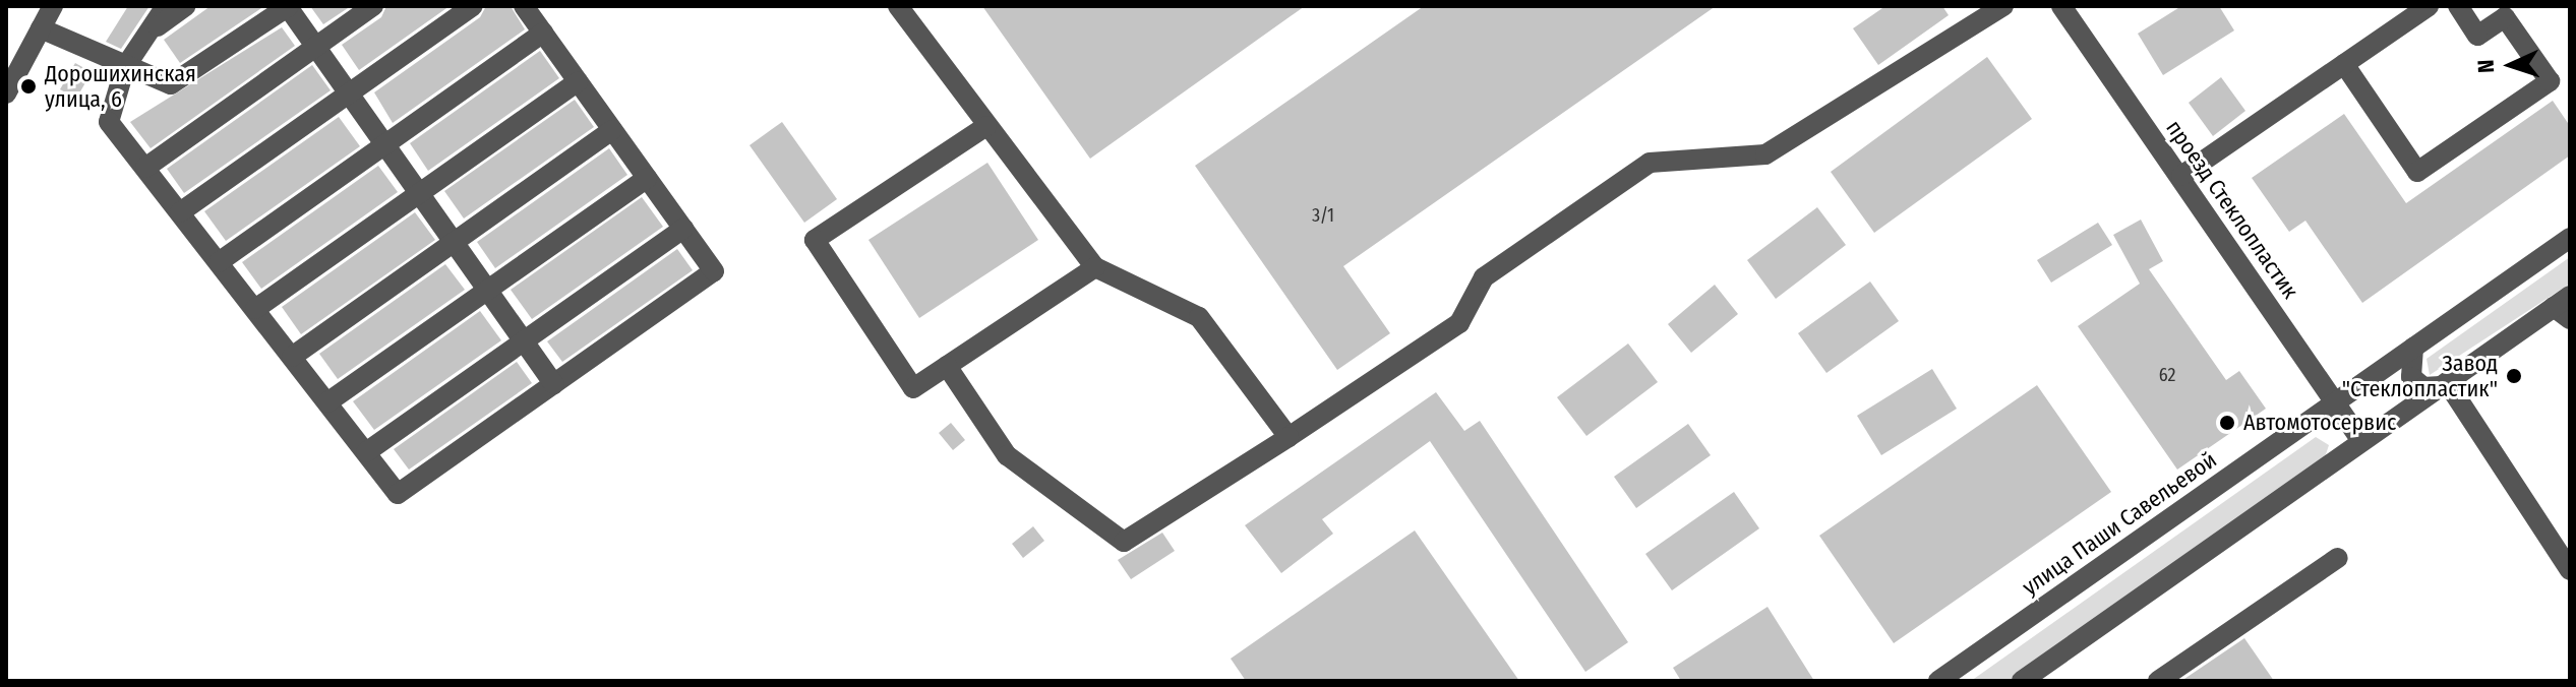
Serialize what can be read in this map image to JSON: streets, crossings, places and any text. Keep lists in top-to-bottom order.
{
  "streets": {
    "street": ["проезд Стеклопластик", "улица Паши Савельевой"]
  },
  "crossings": [
    ["проезд Стеклопластик", "улица Паши Савельевой"]
  ],
  "places": ["Дорошихинская улица, 6", "Завод \"Стеклопластик\"", "Автомотосервис"],
  "house_numbers": ["3/1", "62"],
  "north": "left"
}
